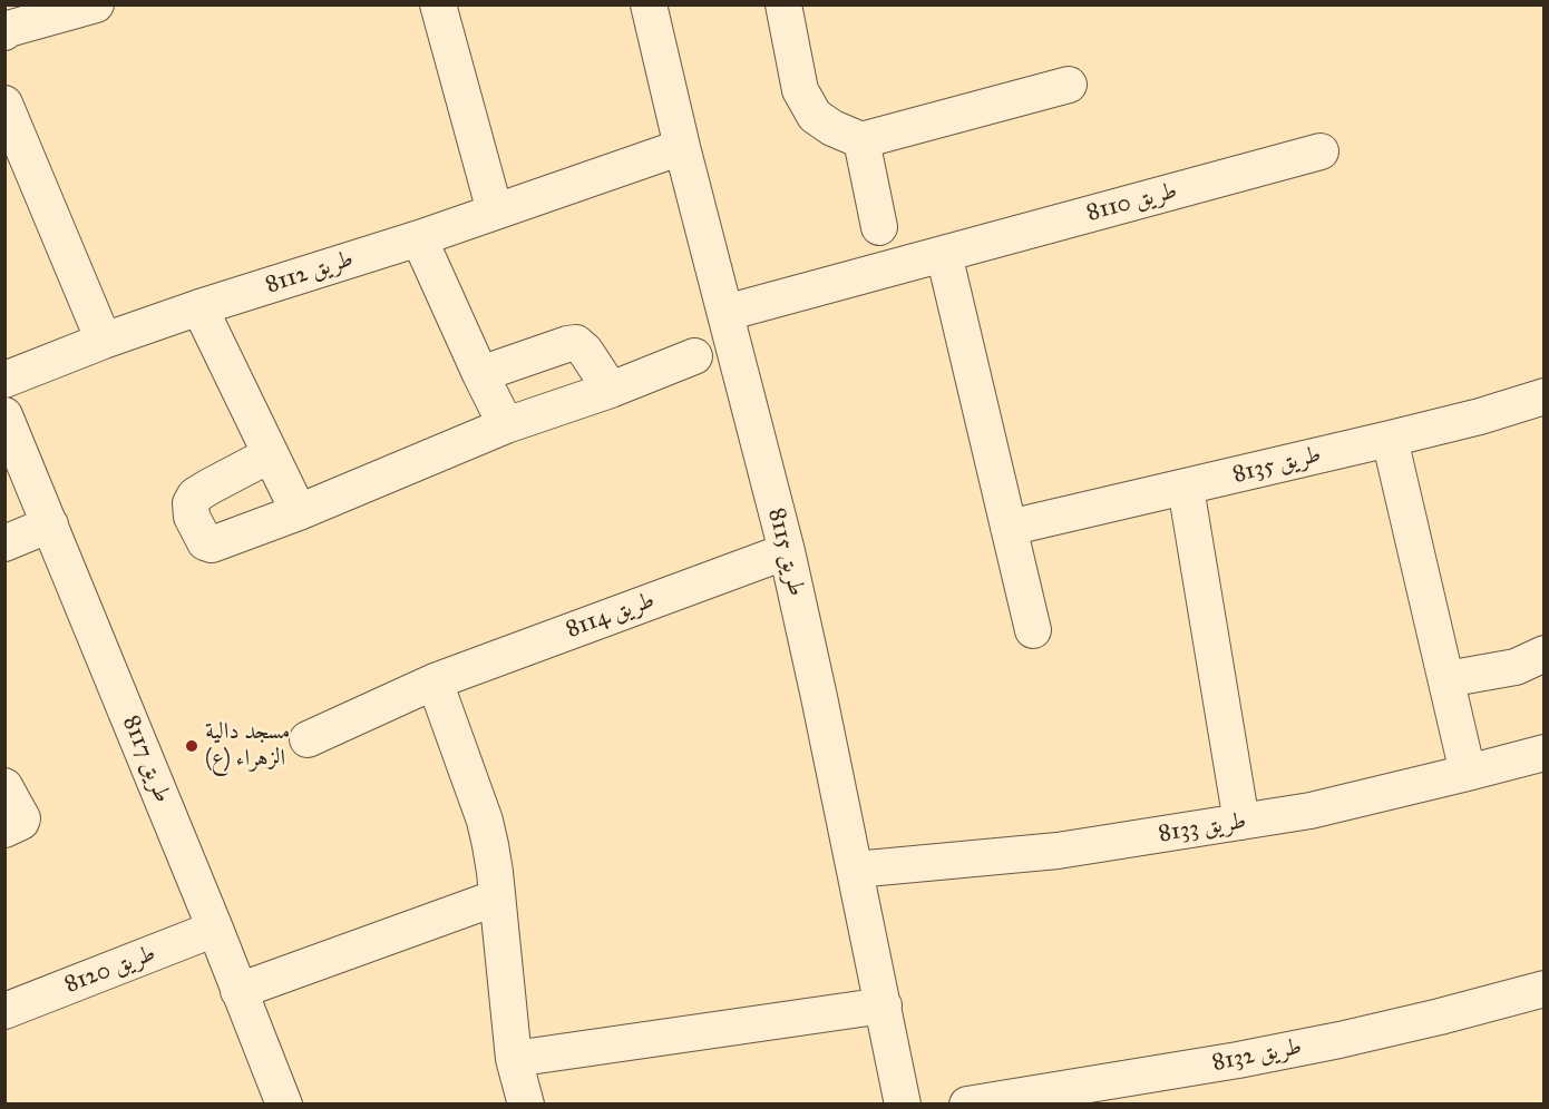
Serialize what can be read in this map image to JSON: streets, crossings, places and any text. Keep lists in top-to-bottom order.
{
  "streets": {
    "street": [
      "طريق 8110",
      "طريق 8112",
      "طريق 8135",
      "طريق 8115",
      "طريق 8114",
      "طريق 8117",
      "طريق 8133",
      "طريق 8120",
      "طريق 8132"
    ]
  },
  "crossings": [
    ["طريق 8110", "طريق 8115"],
    ["طريق 8112", "طريق 8115"],
    ["طريق 8115", "طريق 8114"],
    ["طريق 8115", "طريق 8133"],
    ["طريق 8117", "طريق 8120"]
  ],
  "places": ["مسجد دالية الزهراء (ع)"]
}
